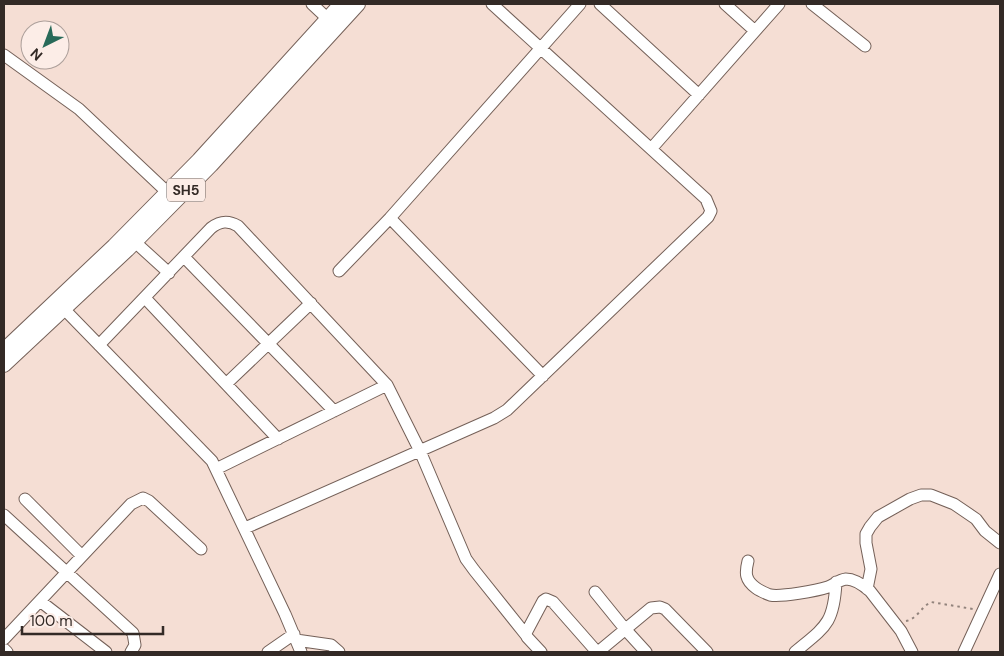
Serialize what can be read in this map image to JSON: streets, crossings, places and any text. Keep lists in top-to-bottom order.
{
  "streets": {
    "main road": ["SH5"]
  },
  "scale_bar": "100 m",
  "north": "bottom left"
}
